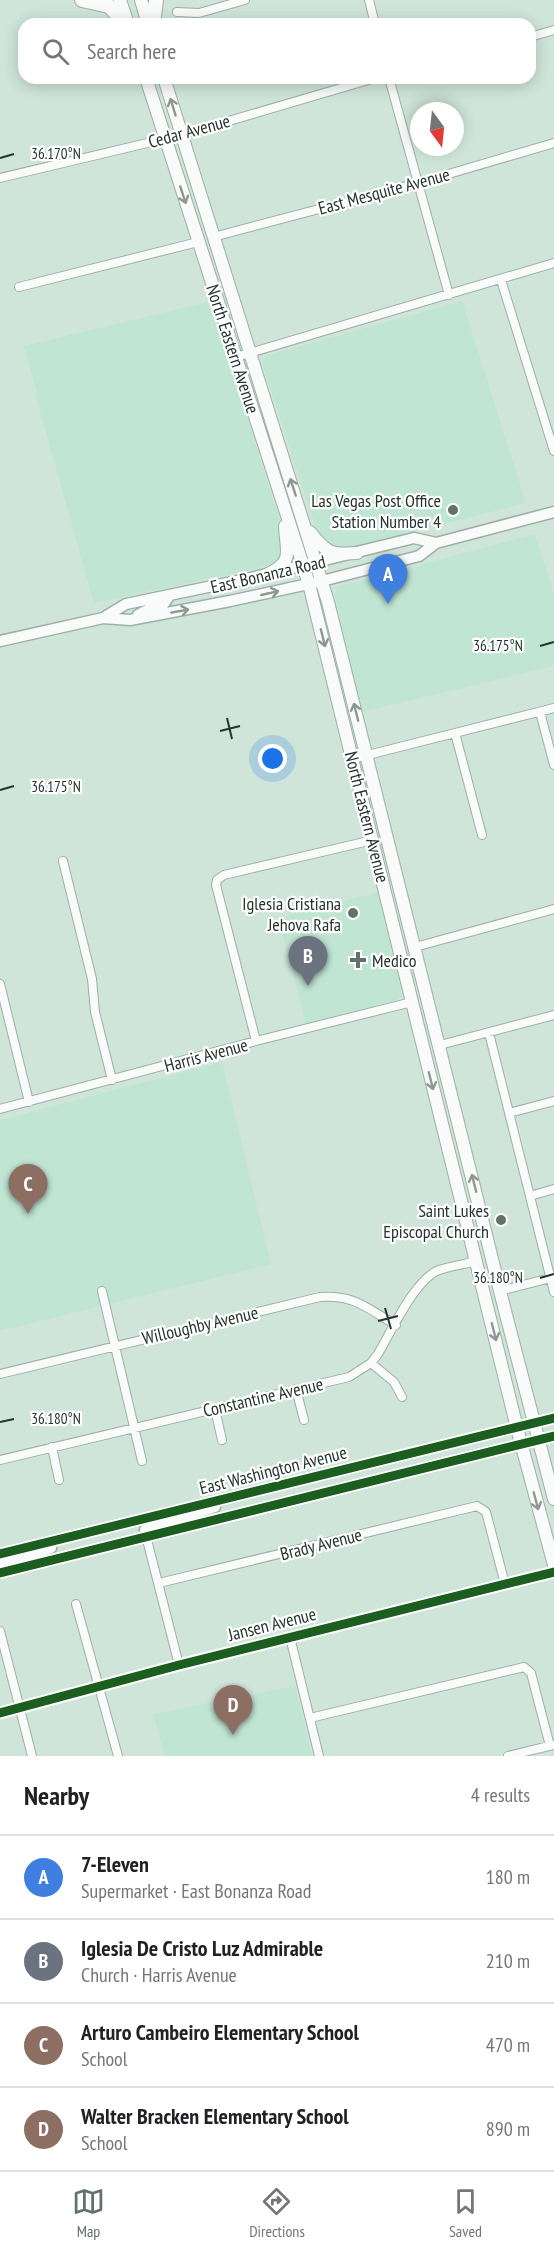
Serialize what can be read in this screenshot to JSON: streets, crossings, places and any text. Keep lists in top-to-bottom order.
{
  "streets": {
    "main road": ["North Eastern Avenue", "East Bonanza Road", "East Washington Avenue"],
    "street": [
      "Cedar Avenue",
      "East Mesquite Avenue",
      "Harris Avenue",
      "Willoughby Avenue",
      "Constantine Avenue",
      "Brady Avenue",
      "Jansen Avenue"
    ]
  },
  "crossings": [
    ["Cedar Avenue", "North Eastern Avenue"],
    ["East Mesquite Avenue", "North Eastern Avenue"],
    ["North Eastern Avenue", "East Bonanza Road"],
    ["North Eastern Avenue", "Harris Avenue"],
    ["North Eastern Avenue", "Constantine Avenue"],
    ["North Eastern Avenue", "East Washington Avenue"],
    ["Willoughby Avenue", "Constantine Avenue"],
    ["Brady Avenue", "Jansen Avenue"]
  ],
  "places": {
    "other": ["Las Vegas Post Office Station Number 4", "Iglesia Cristiana Jehova Rafa", "Saint Lukes Episcopal Church"],
    "health": ["Medico"]
  },
  "north": "bottom",
  "page": {
    "search": "Search here",
    "pins": [
      "A",
      "B",
      "C",
      "D"
    ],
    "heading": ["Nearby", "4 results"],
    "list": [
      {
        "mark": "A",
        "name": "7-Eleven",
        "note": "Supermarket · East Bonanza Road",
        "value": "180 m"
      },
      {
        "mark": "B",
        "name": "Iglesia De Cristo Luz Admirable",
        "note": "Church · Harris Avenue",
        "value": "210 m"
      },
      {
        "mark": "C",
        "name": "Arturo Cambeiro Elementary School",
        "note": "School",
        "value": "470 m"
      },
      {
        "mark": "D",
        "name": "Walter Bracken Elementary School",
        "note": "School",
        "value": "890 m"
      }
    ],
    "nav": ["Map", "Directions", "Saved"]
  },
  "coordinates": ["36.170°N", "36.175°N", "36.180°N"]
}
